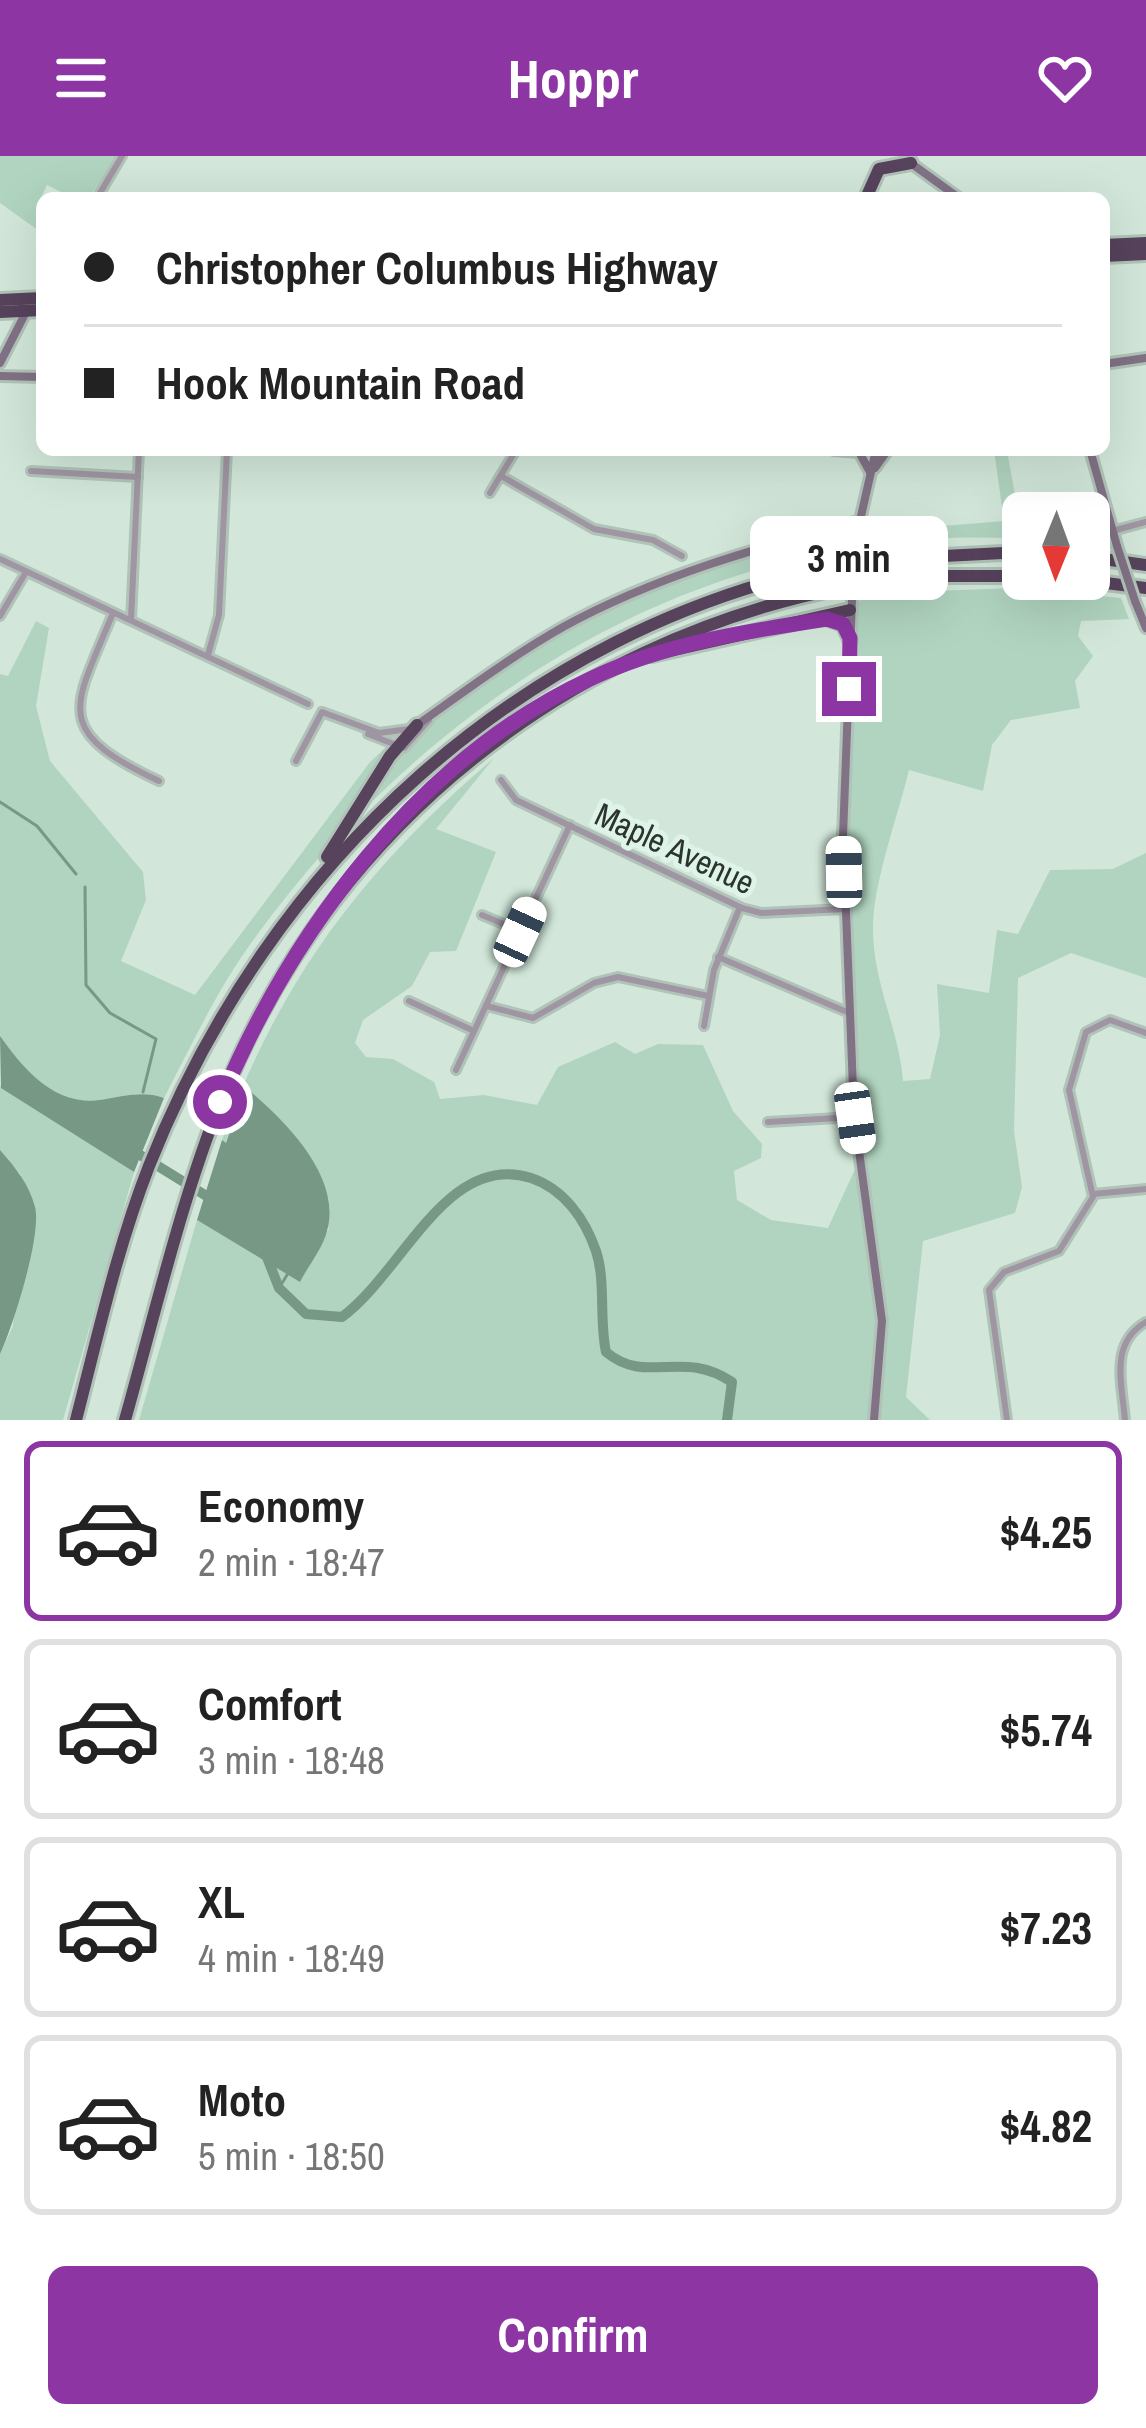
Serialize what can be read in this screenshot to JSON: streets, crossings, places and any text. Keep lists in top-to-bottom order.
{
  "streets": {
    "street": ["Maple Avenue"]
  },
  "north": "bottom",
  "page": {
    "header": "Hoppr",
    "banner": ["Christopher Columbus Highway", "Hook Mountain Road"],
    "bubble": "3 min",
    "list": [
      {
        "name": "Economy",
        "note": "2 min · 18:47",
        "value": "$4.25"
      },
      {
        "name": "Comfort",
        "note": "3 min · 18:48",
        "value": "$5.74"
      },
      {
        "name": "XL",
        "note": "4 min · 18:49",
        "value": "$7.23"
      },
      {
        "name": "Moto",
        "note": "5 min · 18:50",
        "value": "$4.82"
      }
    ],
    "buttons": "Confirm"
  }
}
